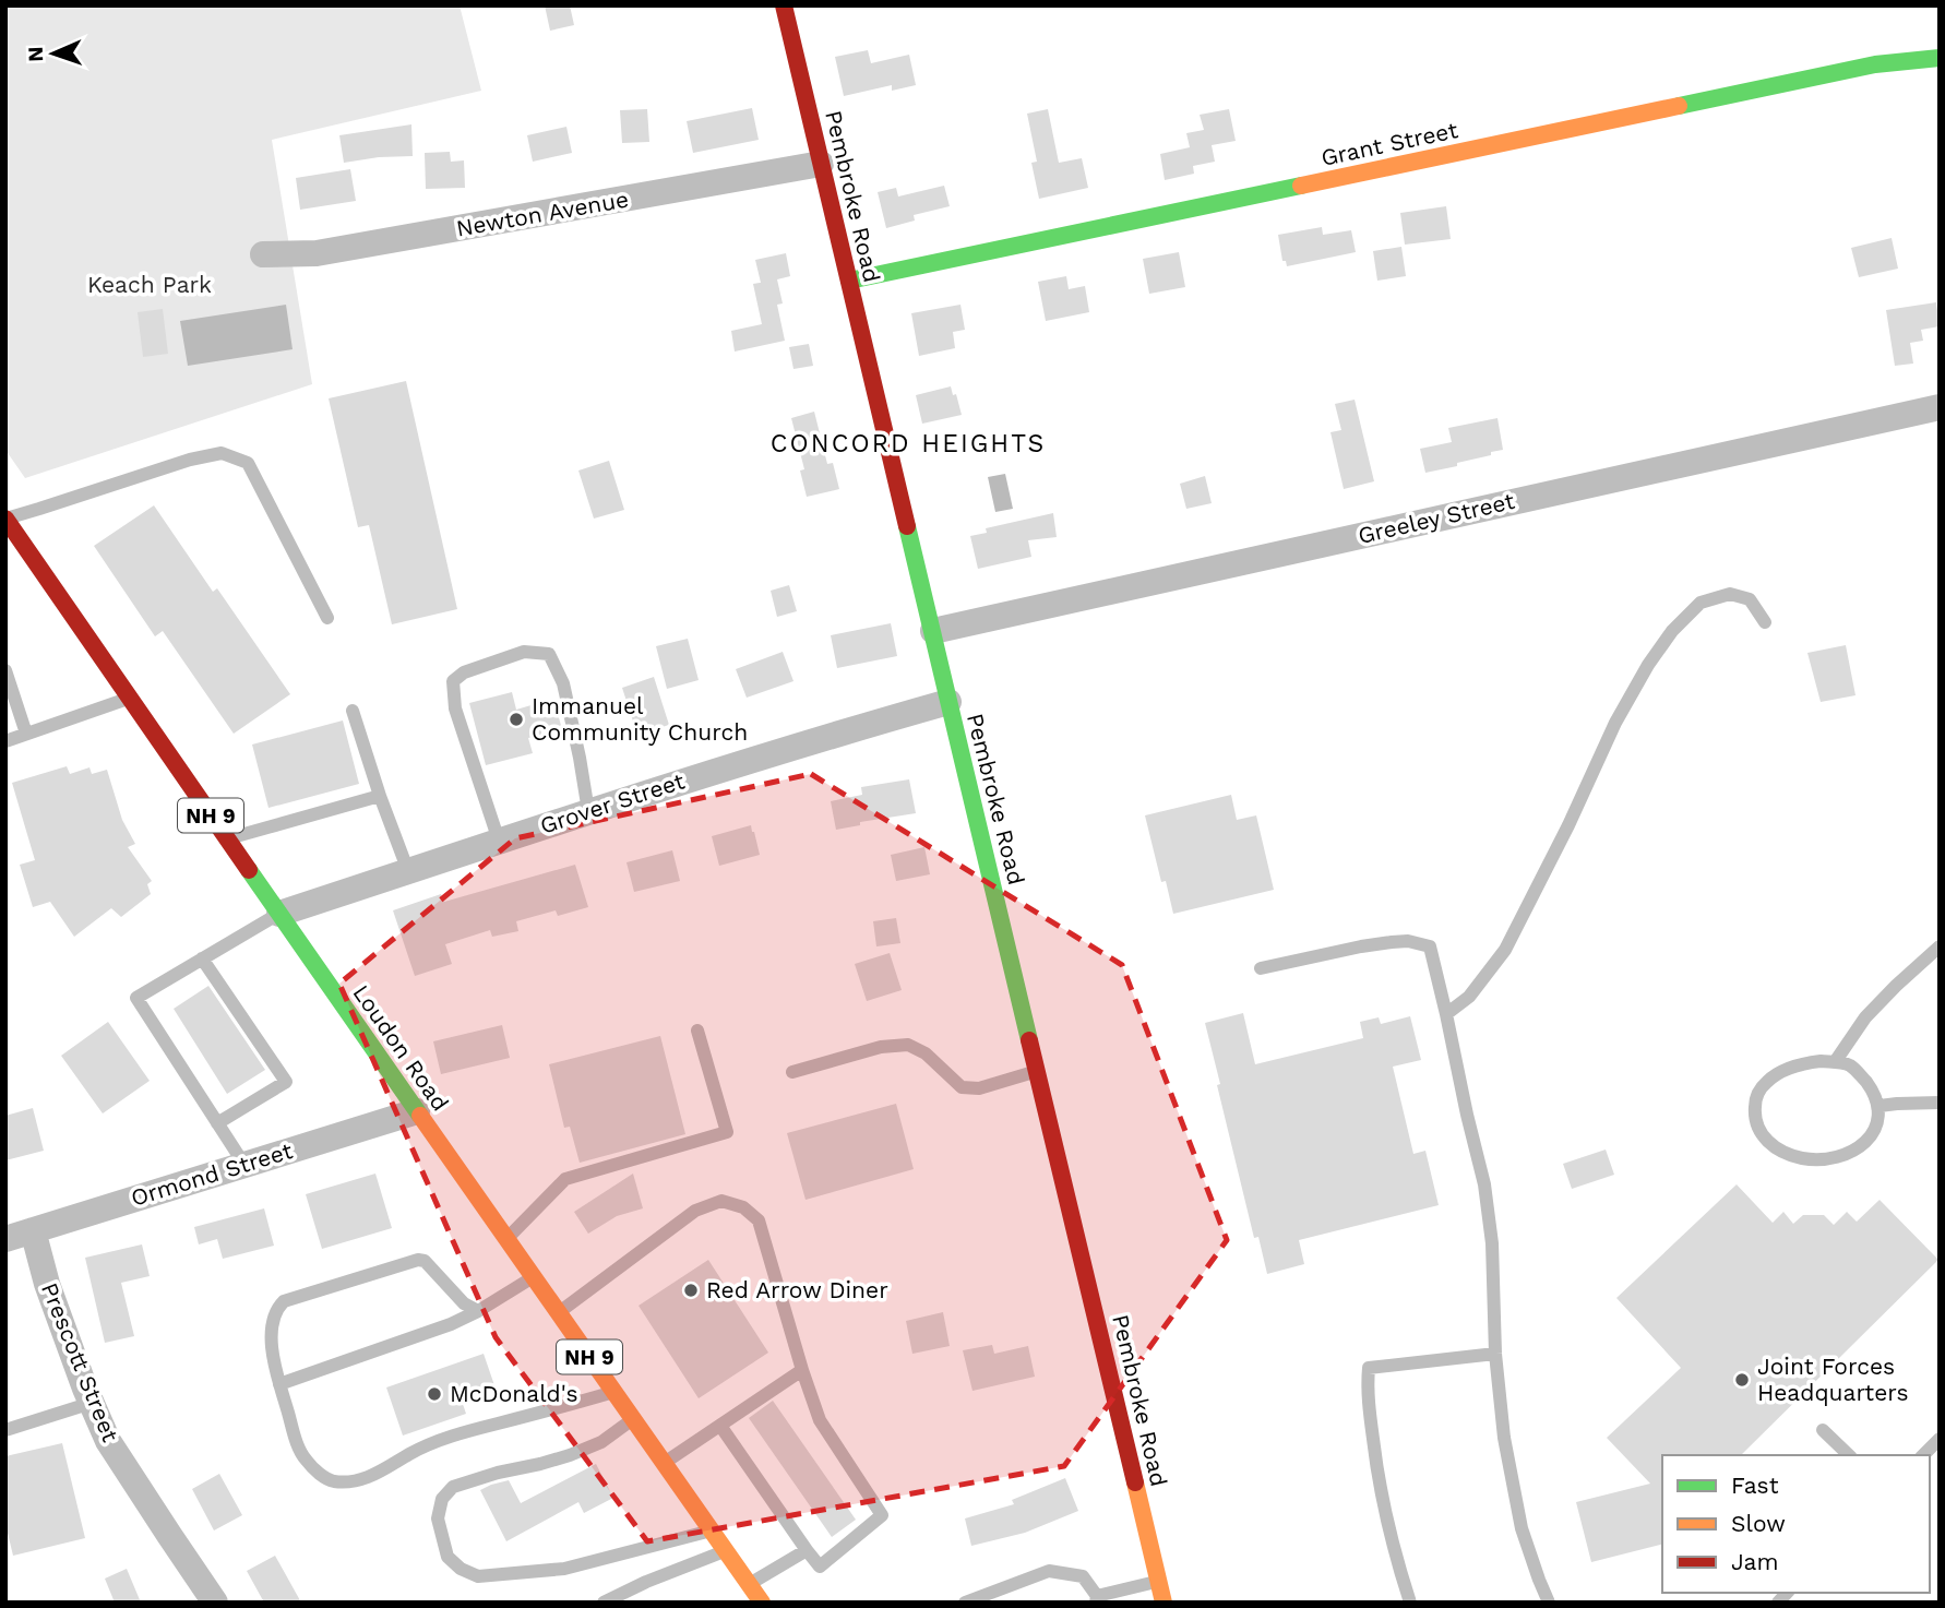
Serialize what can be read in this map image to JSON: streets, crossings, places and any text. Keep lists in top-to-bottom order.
{
  "streets": {
    "street": [
      "Grant Street",
      "Pembroke Road",
      "Newton Avenue",
      "Greeley Street",
      "Grover Street",
      "NH 9",
      "Loudon Road",
      "Ormond Street",
      "Prescott Street"
    ]
  },
  "crossings": [
    ["Grant Street", "Pembroke Road"],
    ["Pembroke Road", "Newton Avenue"],
    ["Pembroke Road", "Greeley Street"],
    ["Pembroke Road", "Grover Street"],
    ["Grover Street", "Loudon Road"],
    ["Loudon Road", "Ormond Street"],
    ["Ormond Street", "Prescott Street"]
  ],
  "districts": ["CONCORD HEIGHTS"],
  "parks": ["Keach Park"],
  "places": [
    "Immanuel Community Church",
    "Red Arrow Diner",
    "Joint Forces Headquarters",
    "McDonald's"
  ],
  "legend": ["Fast", "Slow", "Jam"],
  "north": "left"
}
